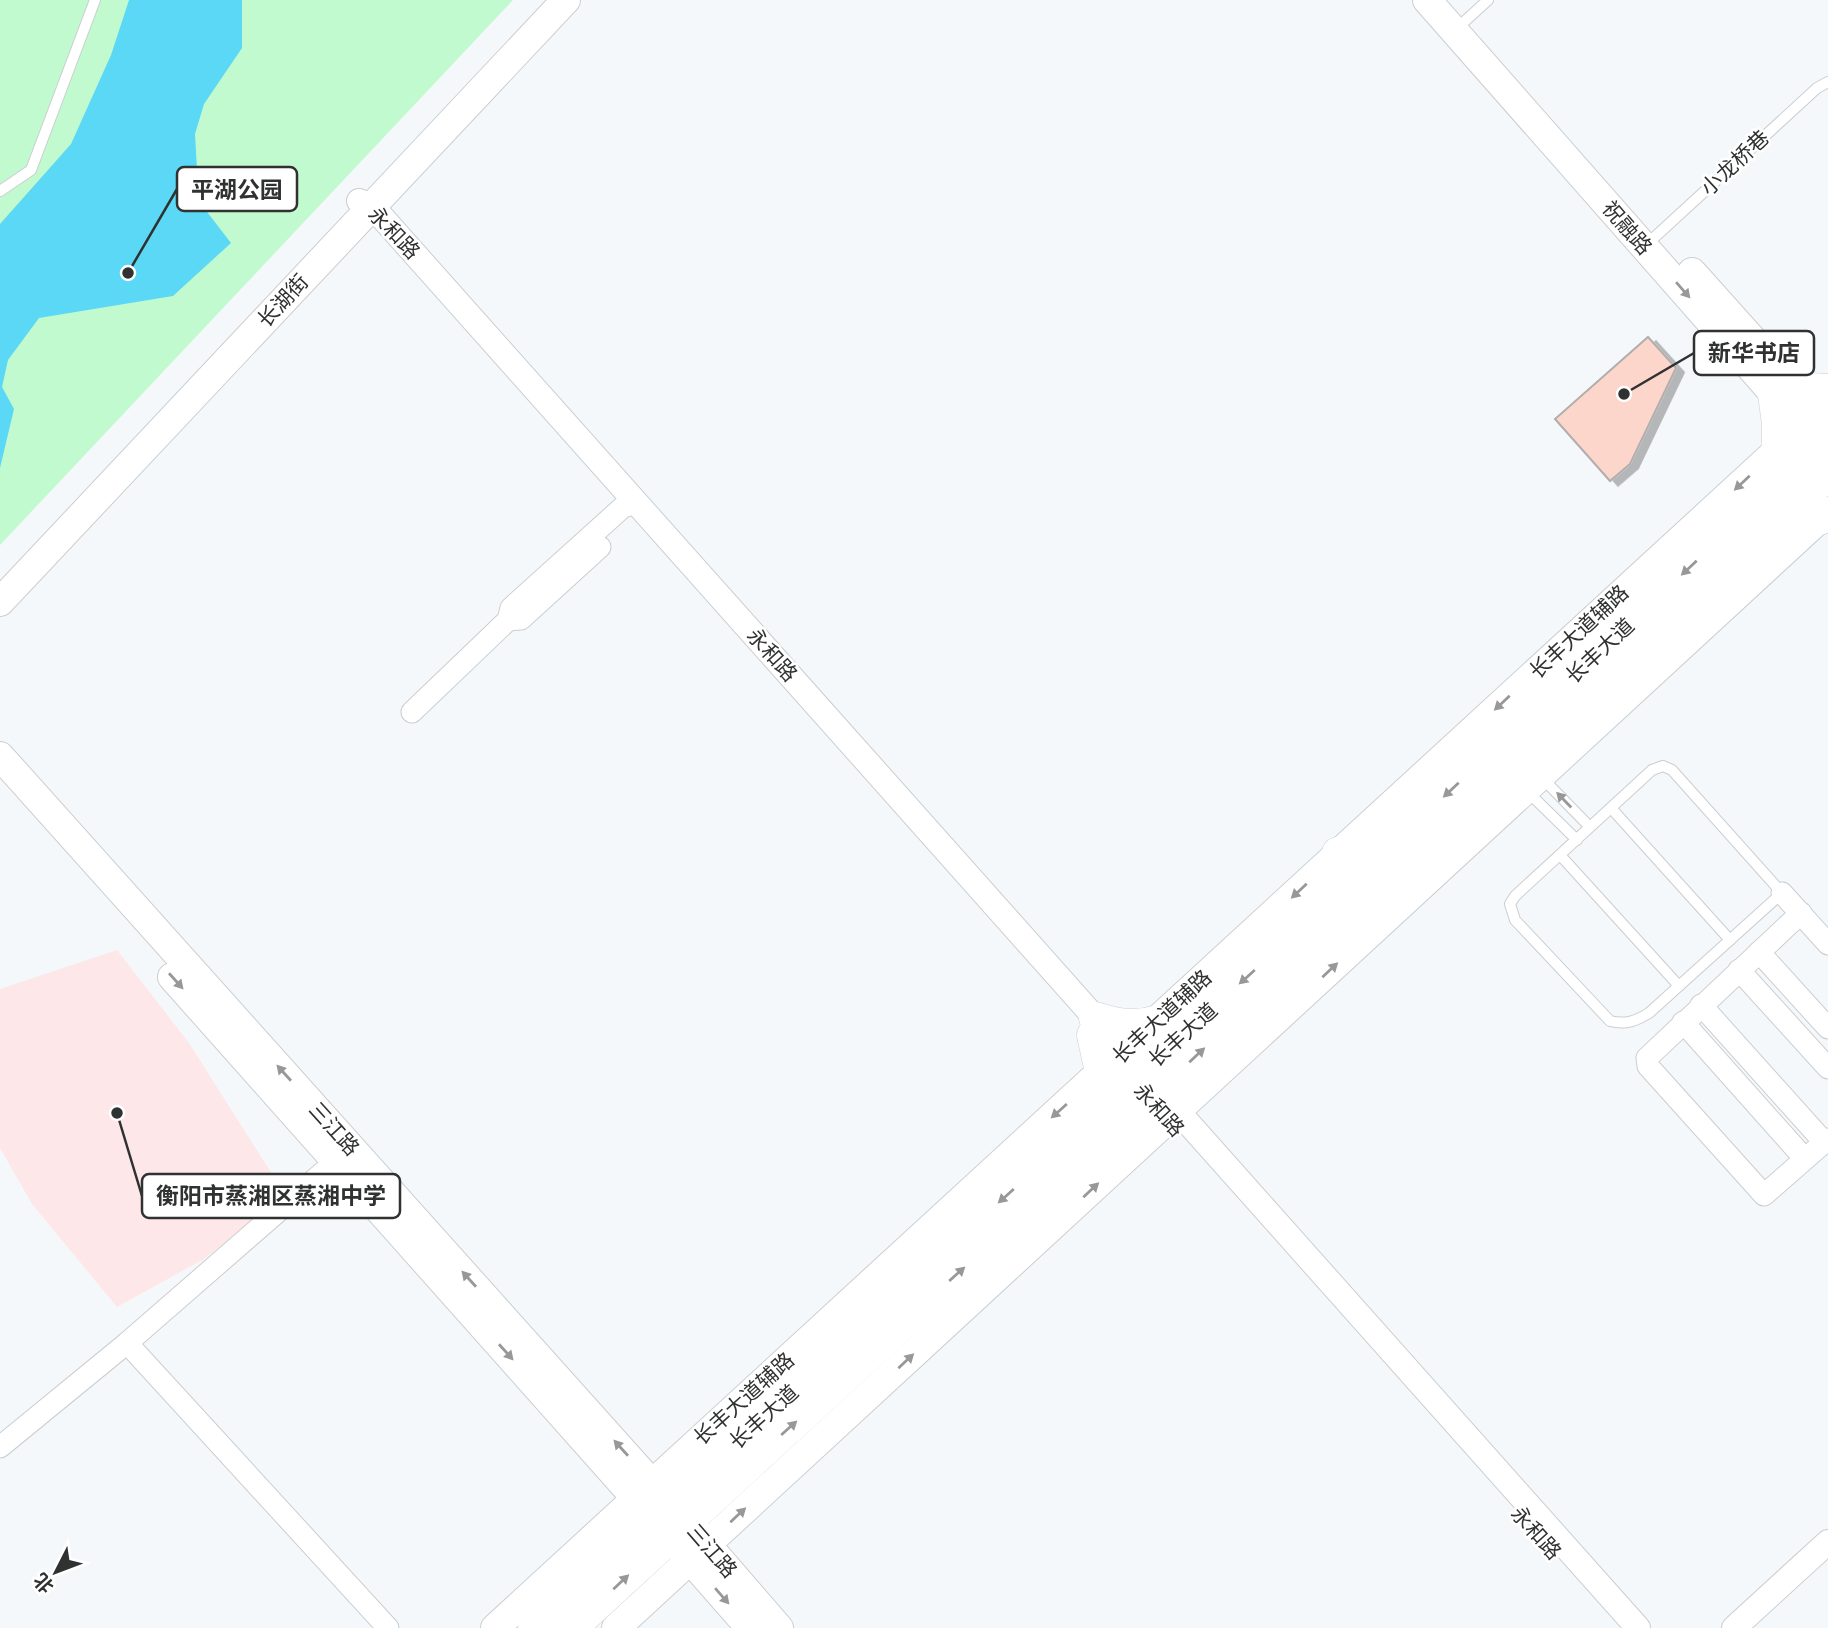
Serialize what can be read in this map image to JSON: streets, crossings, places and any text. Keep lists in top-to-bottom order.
{
  "streets": {
    "main road": [
      "祝融路",
      "长湖街",
      "长丰大道辅路",
      "长丰大道",
      "三江路"
    ],
    "street": ["永和路"],
    "lane": ["小龙桥巷"]
  },
  "crossings": [
    ["小龙桥巷", "祝融路"],
    ["祝融路", "长丰大道辅路"],
    ["祝融路", "长丰大道"],
    ["永和路", "长湖街"],
    ["永和路", "长丰大道辅路"],
    ["永和路", "长丰大道"],
    ["长丰大道辅路", "长丰大道"],
    ["长丰大道辅路", "三江路"],
    ["长丰大道", "三江路"]
  ],
  "one_way": ["长丰大道辅路"],
  "places": ["平湖公园", "新华书店", "衡阳市蒸湘区蒸湘中学"],
  "north": "bottom left"
}
